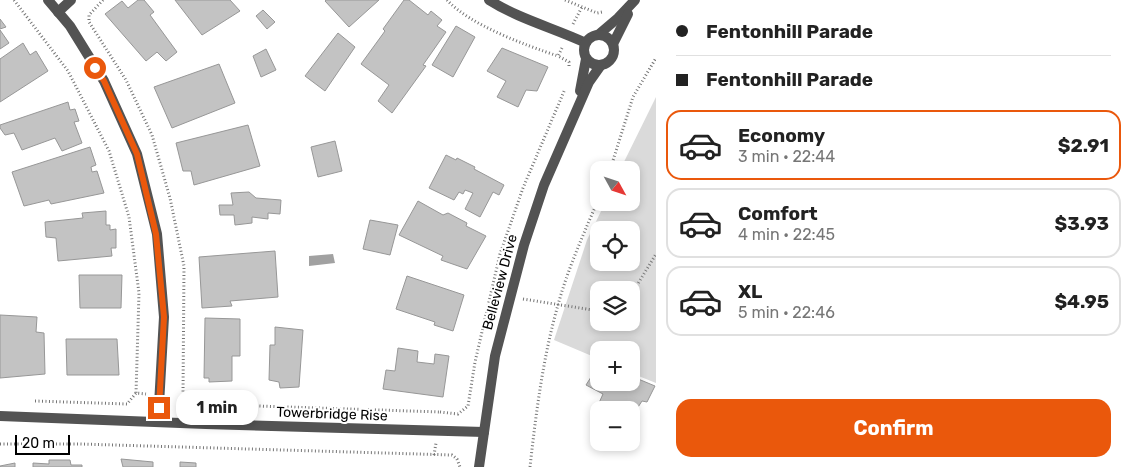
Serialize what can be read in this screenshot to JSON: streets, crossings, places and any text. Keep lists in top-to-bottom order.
{
  "streets": {
    "street": ["Belleview Drive", "Towerbridge Rise"]
  },
  "crossings": [
    ["Belleview Drive", "Towerbridge Rise"]
  ],
  "scale_bar": "20 m",
  "north": "bottom right",
  "page": {
    "banner": ["Fentonhill Parade", "Fentonhill Parade"],
    "list": [
      {
        "name": "Economy",
        "note": "3 min · 22:44",
        "value": "$2.91"
      },
      {
        "name": "Comfort",
        "note": "4 min · 22:45",
        "value": "$3.93"
      },
      {
        "name": "XL",
        "note": "5 min · 22:46",
        "value": "$4.95"
      }
    ],
    "map_buttons": ["+", "−"],
    "buttons": "Confirm",
    "bubble": "1 min",
    "scale": "20 m"
  }
}
